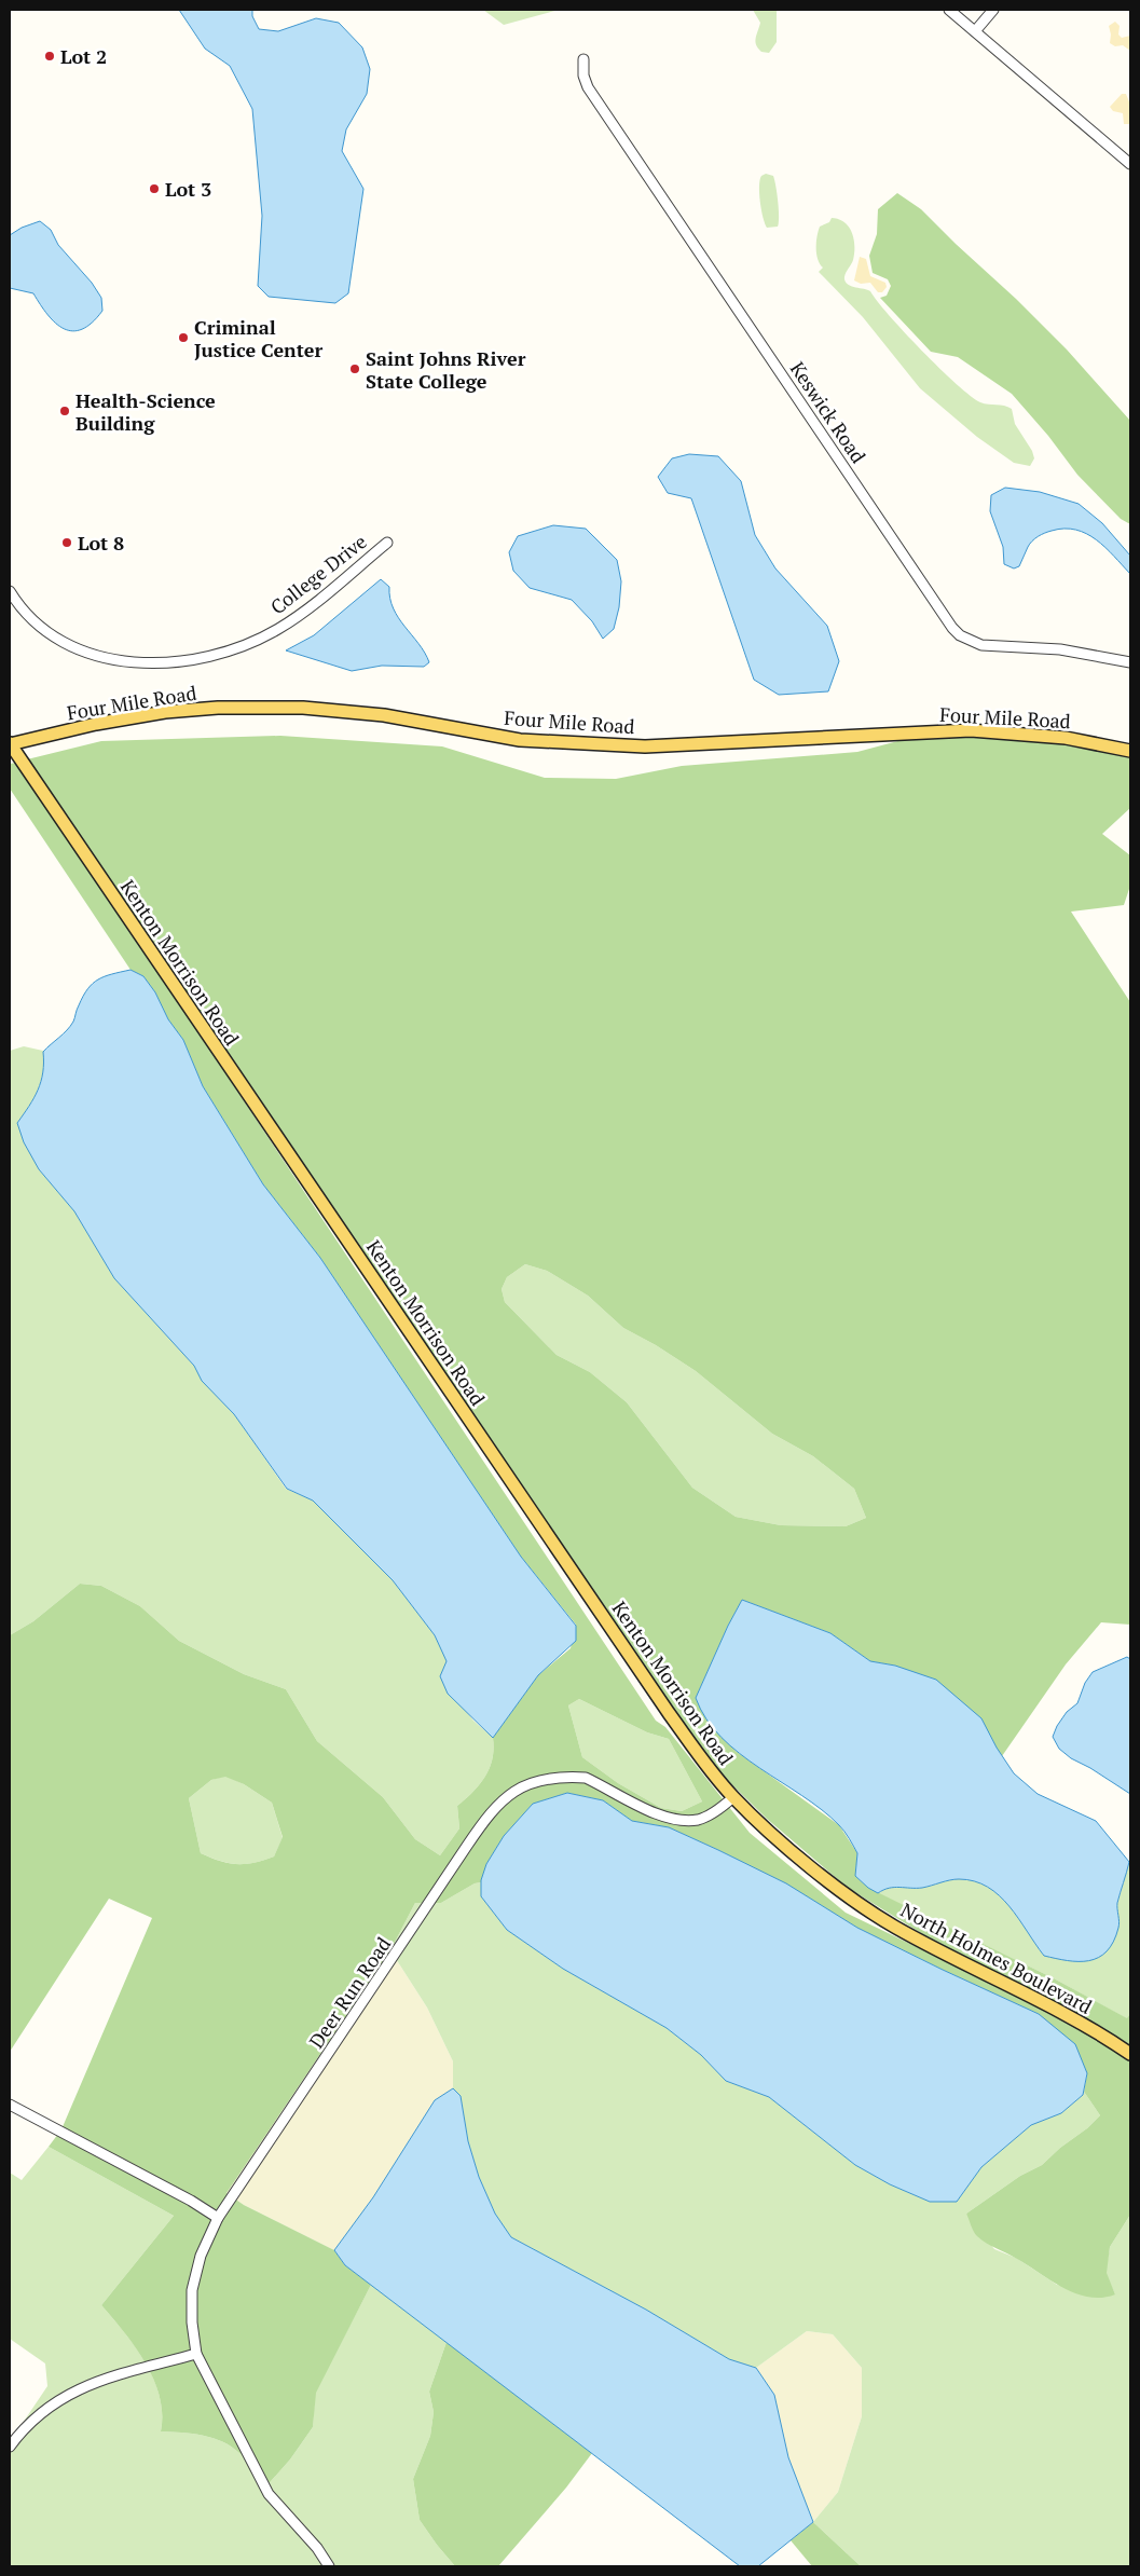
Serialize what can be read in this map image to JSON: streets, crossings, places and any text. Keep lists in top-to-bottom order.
{
  "streets": {
    "main road": ["Four Mile Road", "Kenton Morrison Road", "North Holmes Boulevard"],
    "street": ["Keswick Road", "College Drive", "Deer Run Road"]
  },
  "crossings": [
    ["Four Mile Road", "Kenton Morrison Road"],
    ["Kenton Morrison Road", "North Holmes Boulevard"],
    ["Kenton Morrison Road", "Deer Run Road"]
  ],
  "places": [
    "Lot 2",
    "Lot 3",
    "Criminal Justice Center",
    "Saint Johns River State College",
    "Health-Science Building",
    "Lot 8"
  ]
}
